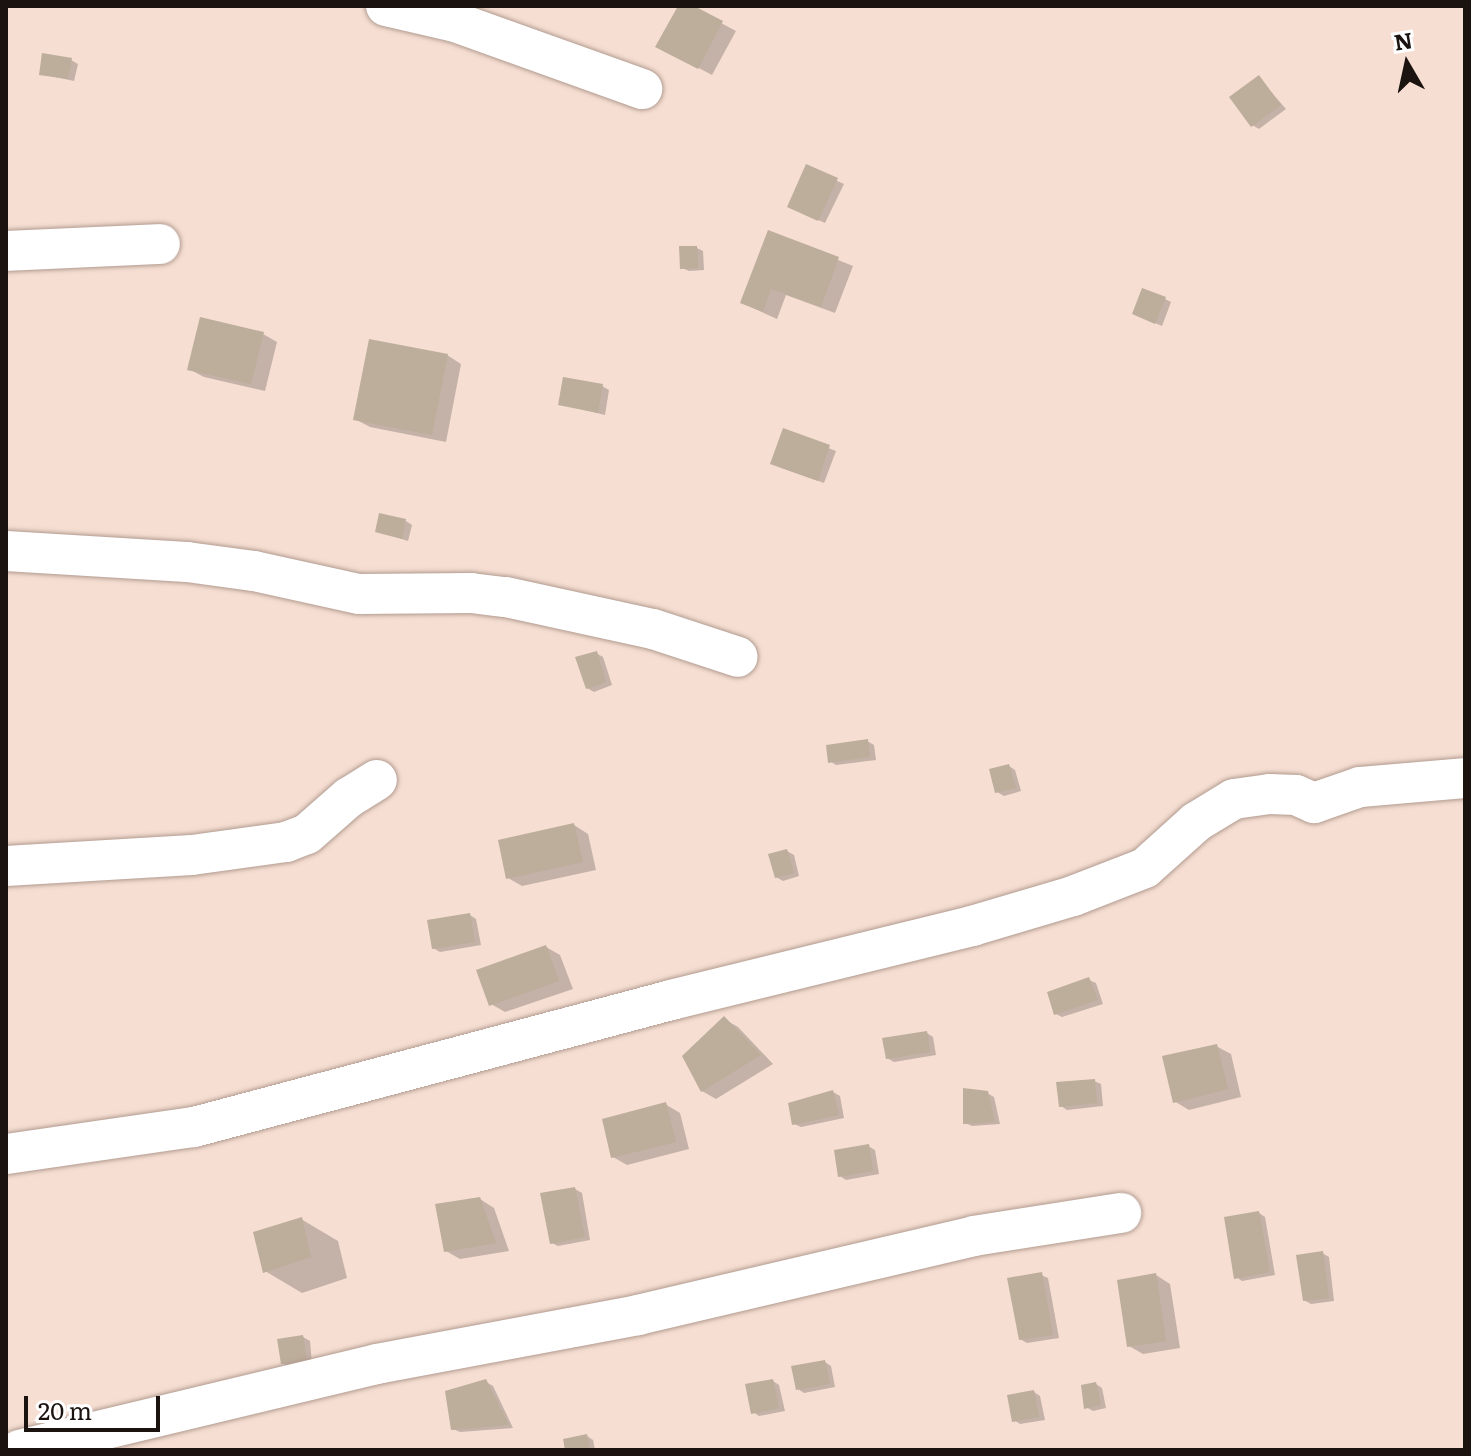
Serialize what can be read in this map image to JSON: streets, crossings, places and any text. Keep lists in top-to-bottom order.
{
  "scale_bar": "20 m",
  "north": "top"
}
